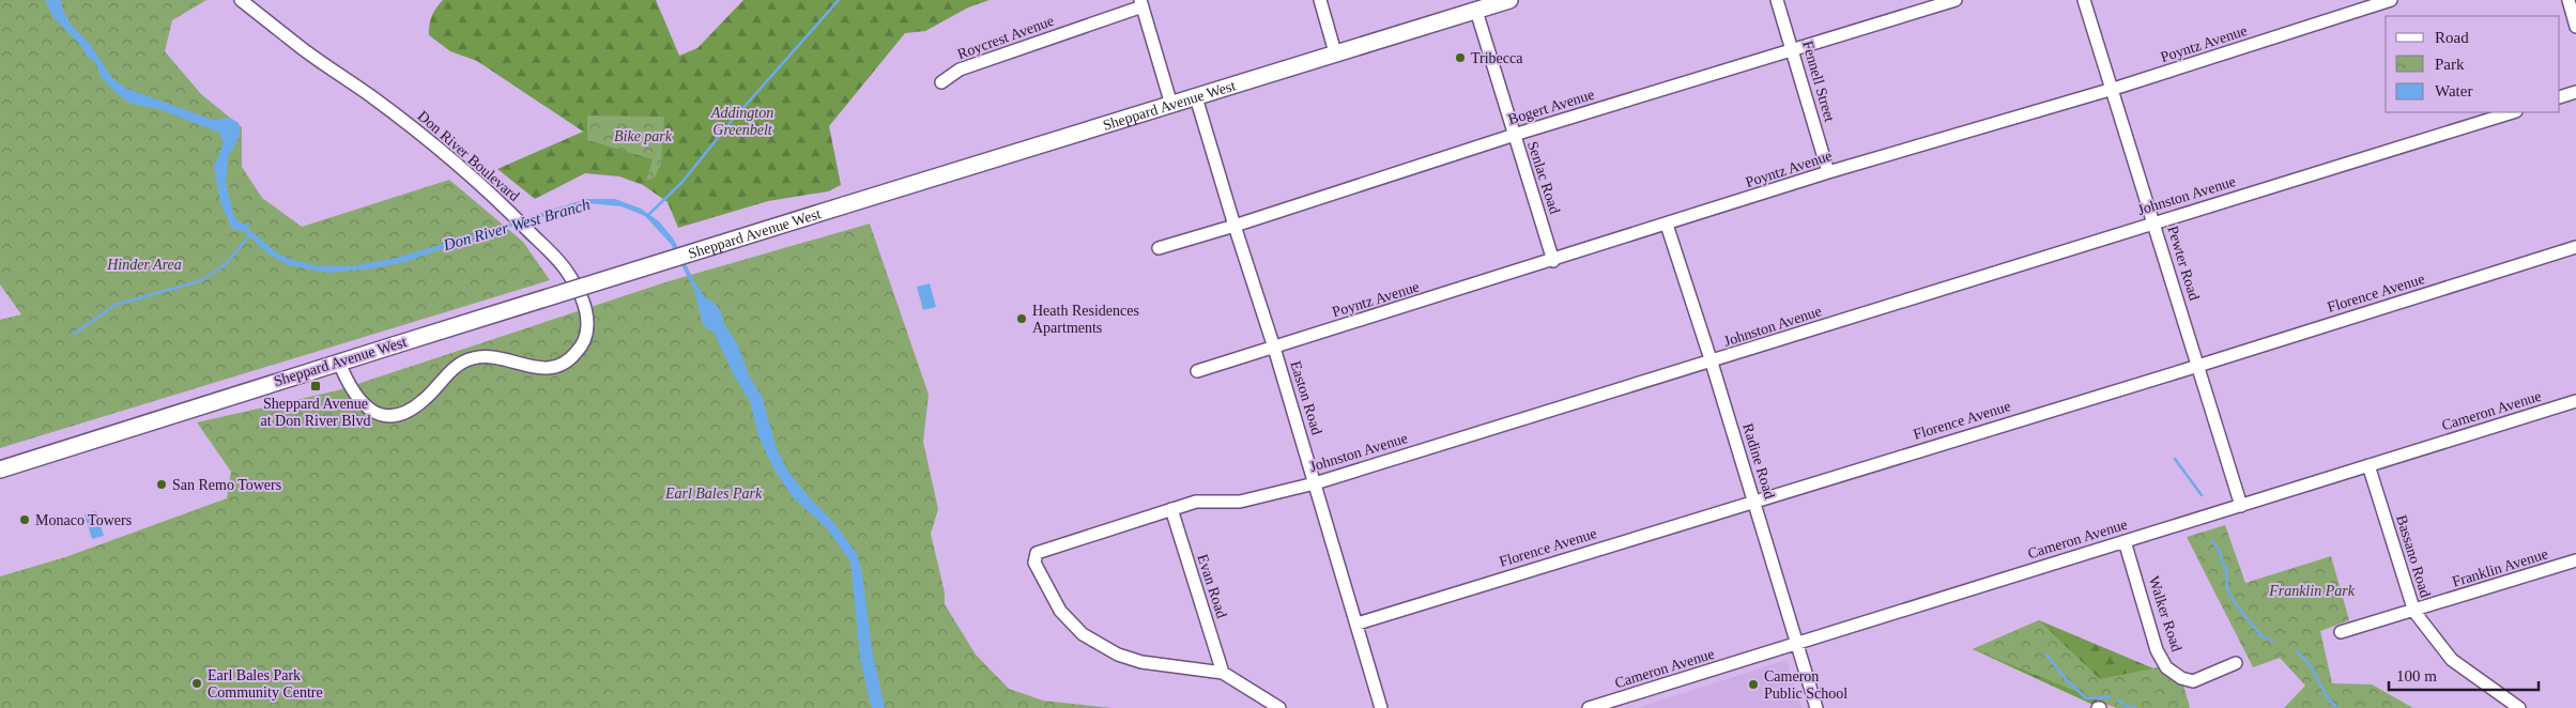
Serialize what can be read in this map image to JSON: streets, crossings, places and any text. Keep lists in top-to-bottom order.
{
  "streets": {
    "main road": ["Sheppard Avenue West"],
    "street": [
      "Roycrest Avenue",
      "Poyntz Avenue",
      "Fennell Street",
      "Bogert Avenue",
      "Don River Boulevard",
      "Senlac Road",
      "Johnston Avenue",
      "Pewter Road",
      "Florence Avenue",
      "Easton Road",
      "Cameron Avenue",
      "Radine Road",
      "Bassano Road",
      "Franklin Avenue",
      "Evan Road",
      "Walker Road"
    ]
  },
  "crossings": [
    ["Poyntz Avenue", "Fennell Street"],
    ["Poyntz Avenue", "Senlac Road"],
    ["Poyntz Avenue", "Pewter Road"],
    ["Poyntz Avenue", "Easton Road"],
    ["Poyntz Avenue", "Radine Road"],
    ["Fennell Street", "Bogert Avenue"],
    ["Sheppard Avenue West", "Don River Boulevard"],
    ["Sheppard Avenue West", "Senlac Road"],
    ["Sheppard Avenue West", "Easton Road"],
    ["Bogert Avenue", "Senlac Road"],
    ["Bogert Avenue", "Easton Road"],
    ["Johnston Avenue", "Pewter Road"],
    ["Johnston Avenue", "Easton Road"],
    ["Johnston Avenue", "Radine Road"],
    ["Johnston Avenue", "Evan Road"],
    ["Pewter Road", "Florence Avenue"],
    ["Pewter Road", "Cameron Avenue"],
    ["Florence Avenue", "Easton Road"],
    ["Florence Avenue", "Radine Road"],
    ["Cameron Avenue", "Radine Road"],
    ["Cameron Avenue", "Bassano Road"],
    ["Cameron Avenue", "Walker Road"],
    ["Bassano Road", "Franklin Avenue"]
  ],
  "water": ["Don River West Branch"],
  "parks": [
    "Addington Greenbelt",
    "Bike park",
    "Hinder Area",
    "Earl Bales Park",
    "Franklin Park"
  ],
  "places": {
    "other": [
      "Tribecca",
      "Heath Residences Apartments",
      "San Remo Towers",
      "Monaco Towers",
      "Earl Bales Park Community Centre",
      "Cameron Public School"
    ],
    "transit": ["Sheppard Avenue at Don River Blvd"]
  },
  "legend": ["Road", "Park", "Water"],
  "scale_bar": "100 m"
}
